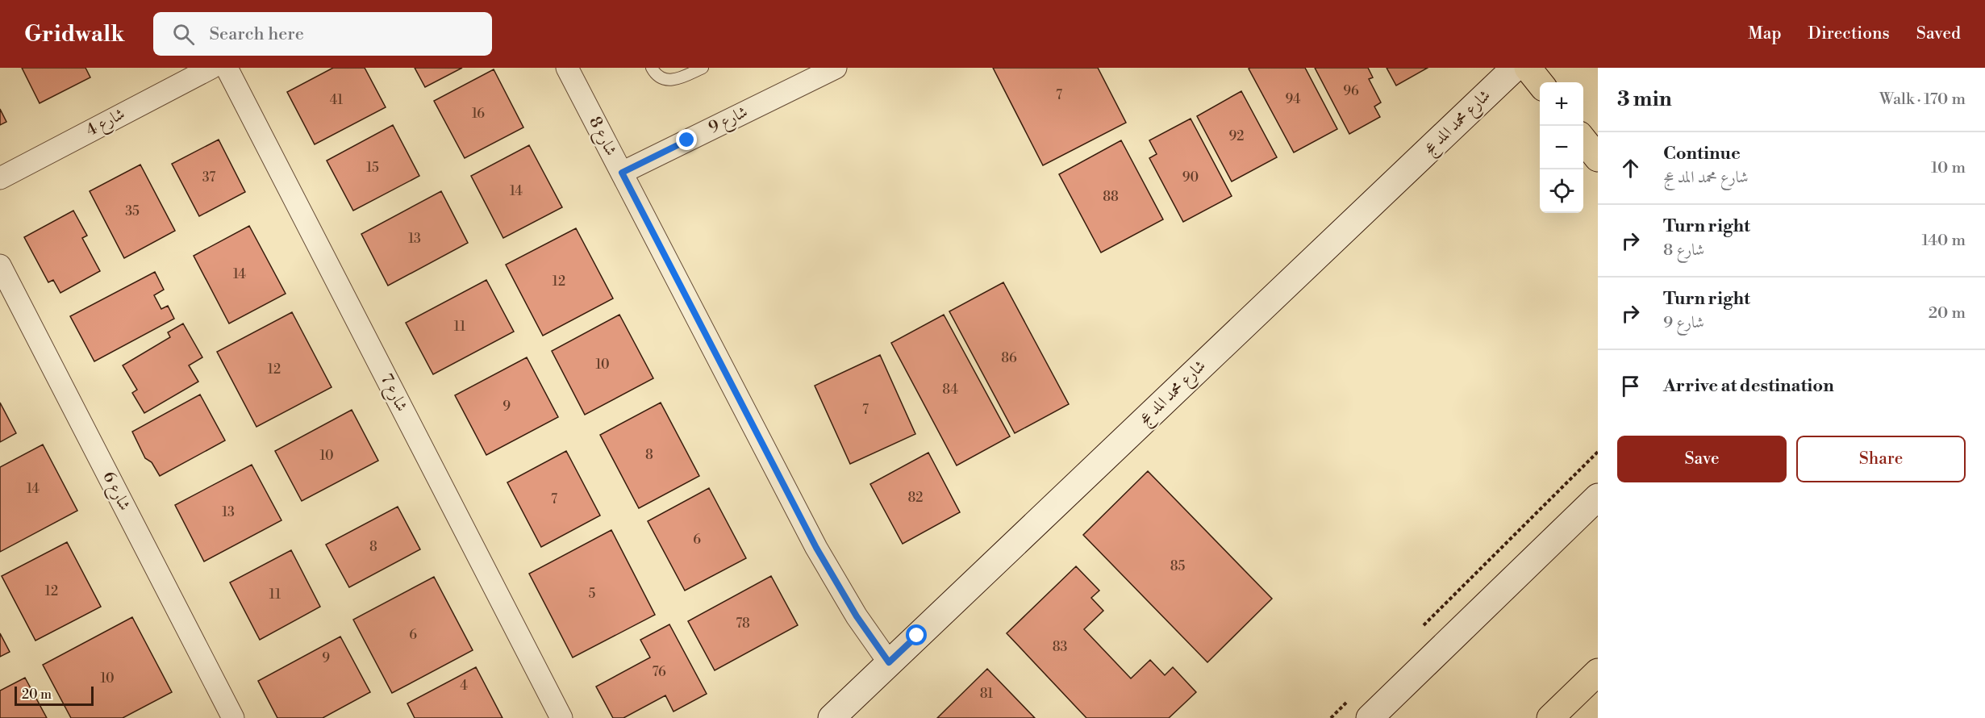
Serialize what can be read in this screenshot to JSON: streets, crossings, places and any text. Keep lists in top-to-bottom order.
{
  "streets": {
    "street": [
      "شارع 9",
      "شارع 4",
      "شارع محمد المد عج",
      "شارع 8",
      "شارع 7",
      "شارع 6"
    ]
  },
  "crossings": [
    ["شارع 9", "شارع 8"],
    ["شارع محمد المد عج", "شارع 8"]
  ],
  "house_numbers": [
    "96",
    "7",
    "94",
    "41",
    "16",
    "92",
    "15",
    "37",
    "90",
    "14",
    "88",
    "35",
    "13",
    "14",
    "12",
    "11",
    "86",
    "10",
    "12",
    "84",
    "9",
    "7",
    "8",
    "10",
    "14",
    "82",
    "7",
    "13",
    "6",
    "8",
    "85",
    "12",
    "5",
    "11",
    "78",
    "6",
    "83",
    "9",
    "76",
    "10",
    "4",
    "81"
  ],
  "scale_bar": "20 m",
  "page": {
    "header": "Gridwalk",
    "search": "Search here",
    "nav": ["Map", "Directions", "Saved"],
    "heading": ["3 min", "Walk · 170 m"],
    "map_buttons": ["+", "−"],
    "list": [
      ["Continue", "شارع محمد المد عج", "10 m"],
      ["Turn right", "شارع 8", "140 m"],
      ["Turn right", "شارع 9", "20 m"],
      "Arrive at destination"
    ],
    "buttons": ["Save", "Share"],
    "scale": "20 m"
  }
}
